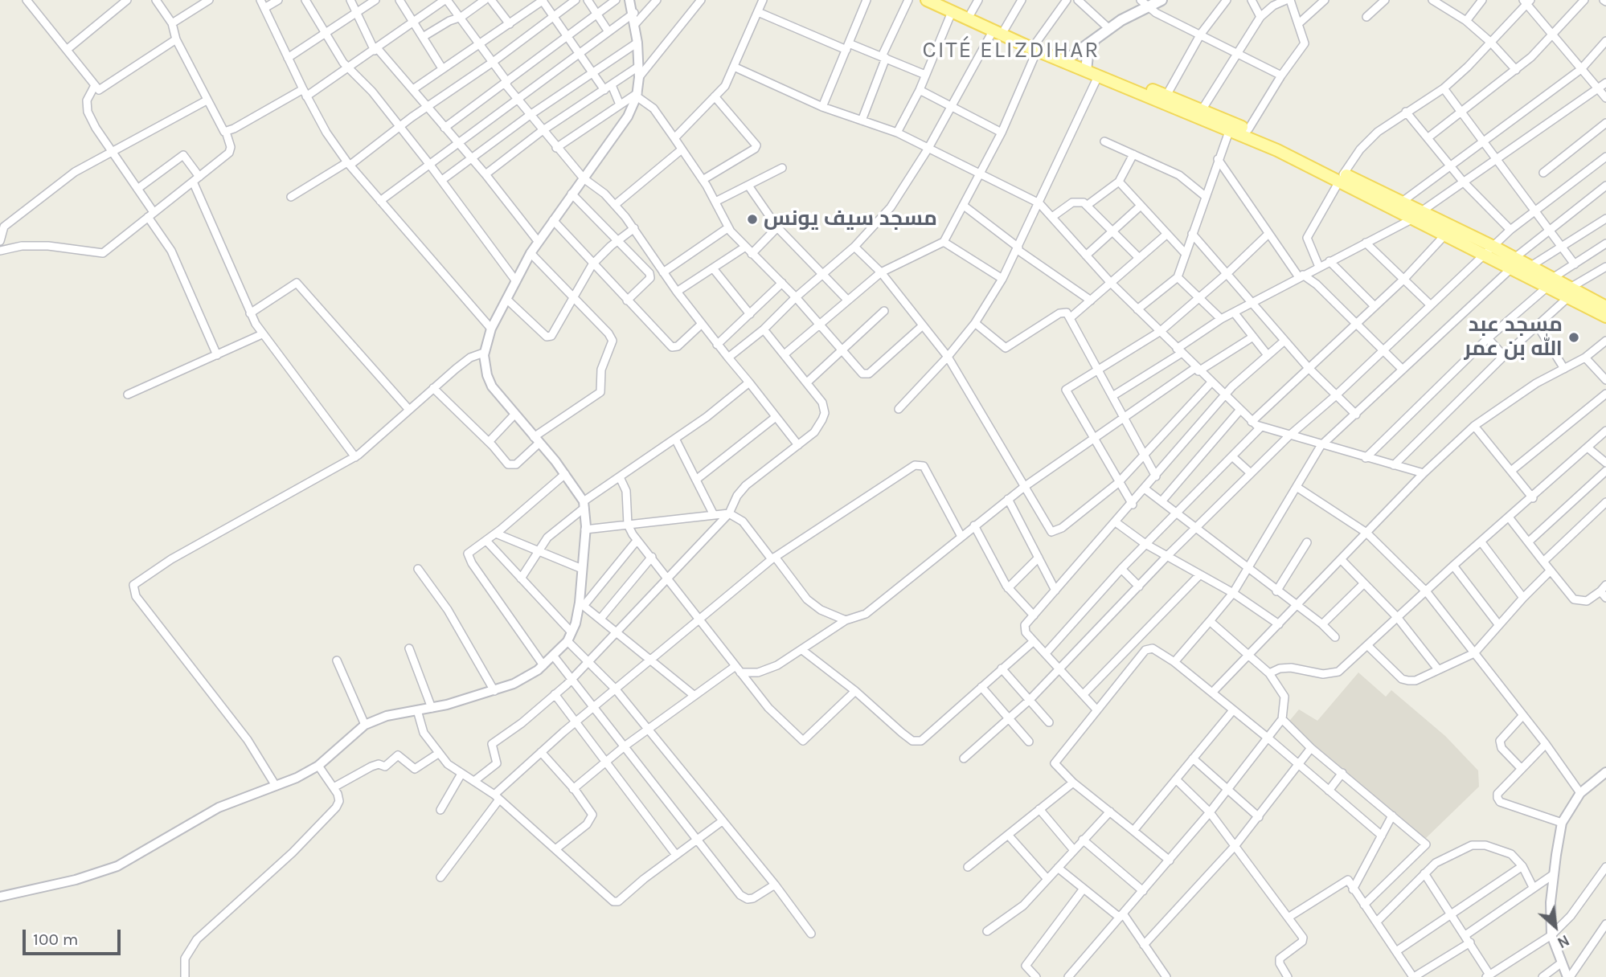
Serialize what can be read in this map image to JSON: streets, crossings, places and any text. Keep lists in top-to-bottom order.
{
  "districts": ["CITÉ ELIZDIHAR"],
  "places": ["مسجد سيف يونس", "مسجد عبد الله بن عمر"],
  "scale_bar": "100 m",
  "north": "bottom right"
}
